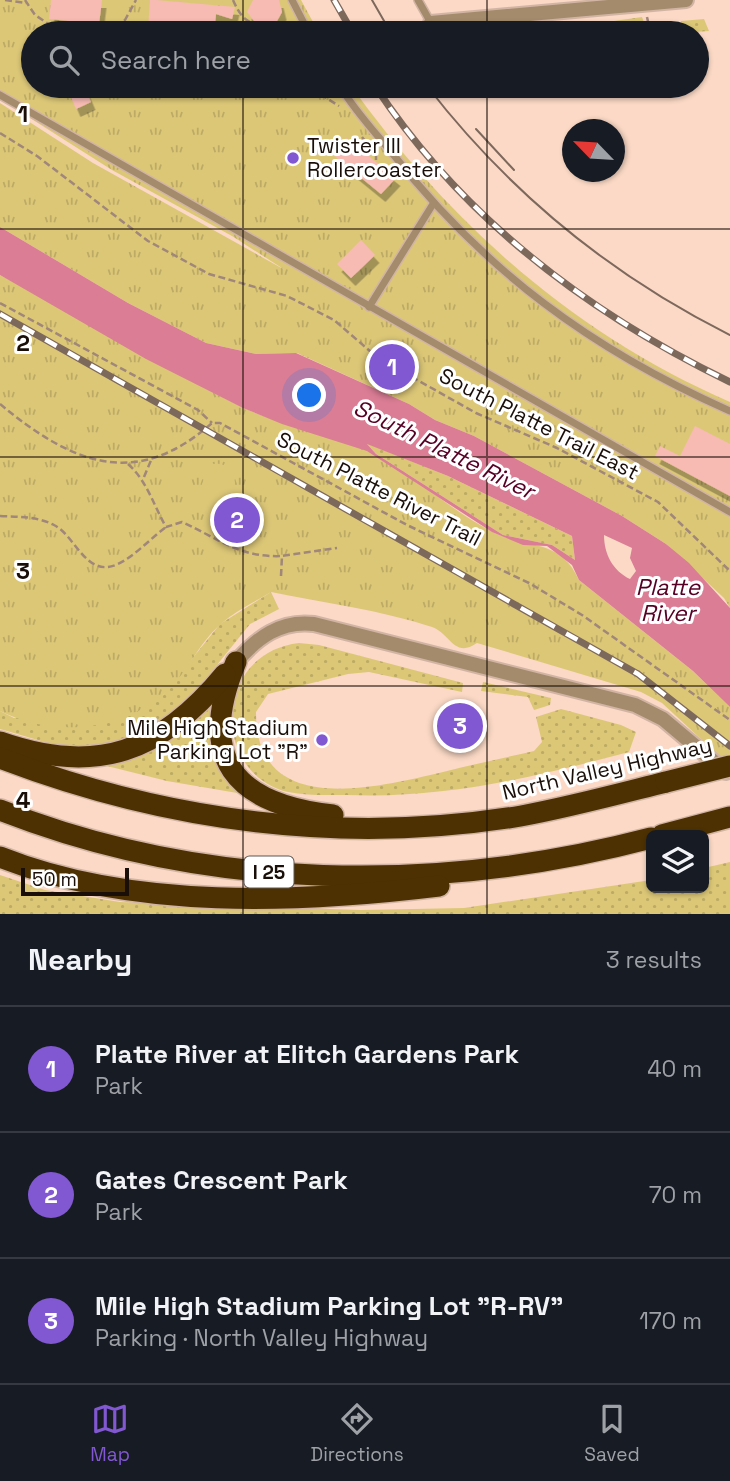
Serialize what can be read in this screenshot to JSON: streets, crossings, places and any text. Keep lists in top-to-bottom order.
{
  "streets": {
    "highway": ["North Valley Highway", "I 25"],
    "path": ["South Platte Trail East", "South Platte River Trail"]
  },
  "water": ["South Platte River", "Platte River"],
  "places": ["Twister III Rollercoaster", "Mile High Stadium Parking Lot \"R\""],
  "scale_bar": "50 m",
  "north": "top left",
  "page": {
    "search": "Search here",
    "pins": ["1", "2", "3"],
    "scale": "50 m",
    "heading": ["Nearby", "3 results"],
    "list": [
      {
        "mark": "1",
        "name": "Platte River at Elitch Gardens Park",
        "note": "Park",
        "value": "40 m"
      },
      {
        "mark": "2",
        "name": "Gates Crescent Park",
        "note": "Park",
        "value": "70 m"
      },
      {
        "mark": "3",
        "name": "Mile High Stadium Parking Lot \"R-RV\"",
        "note": "Parking · North Valley Highway",
        "value": "170 m"
      }
    ],
    "nav": ["Map", "Directions", "Saved"]
  },
  "grid": {
    "rows": [
      "1",
      "2",
      "3",
      "4"
    ]
  }
}
